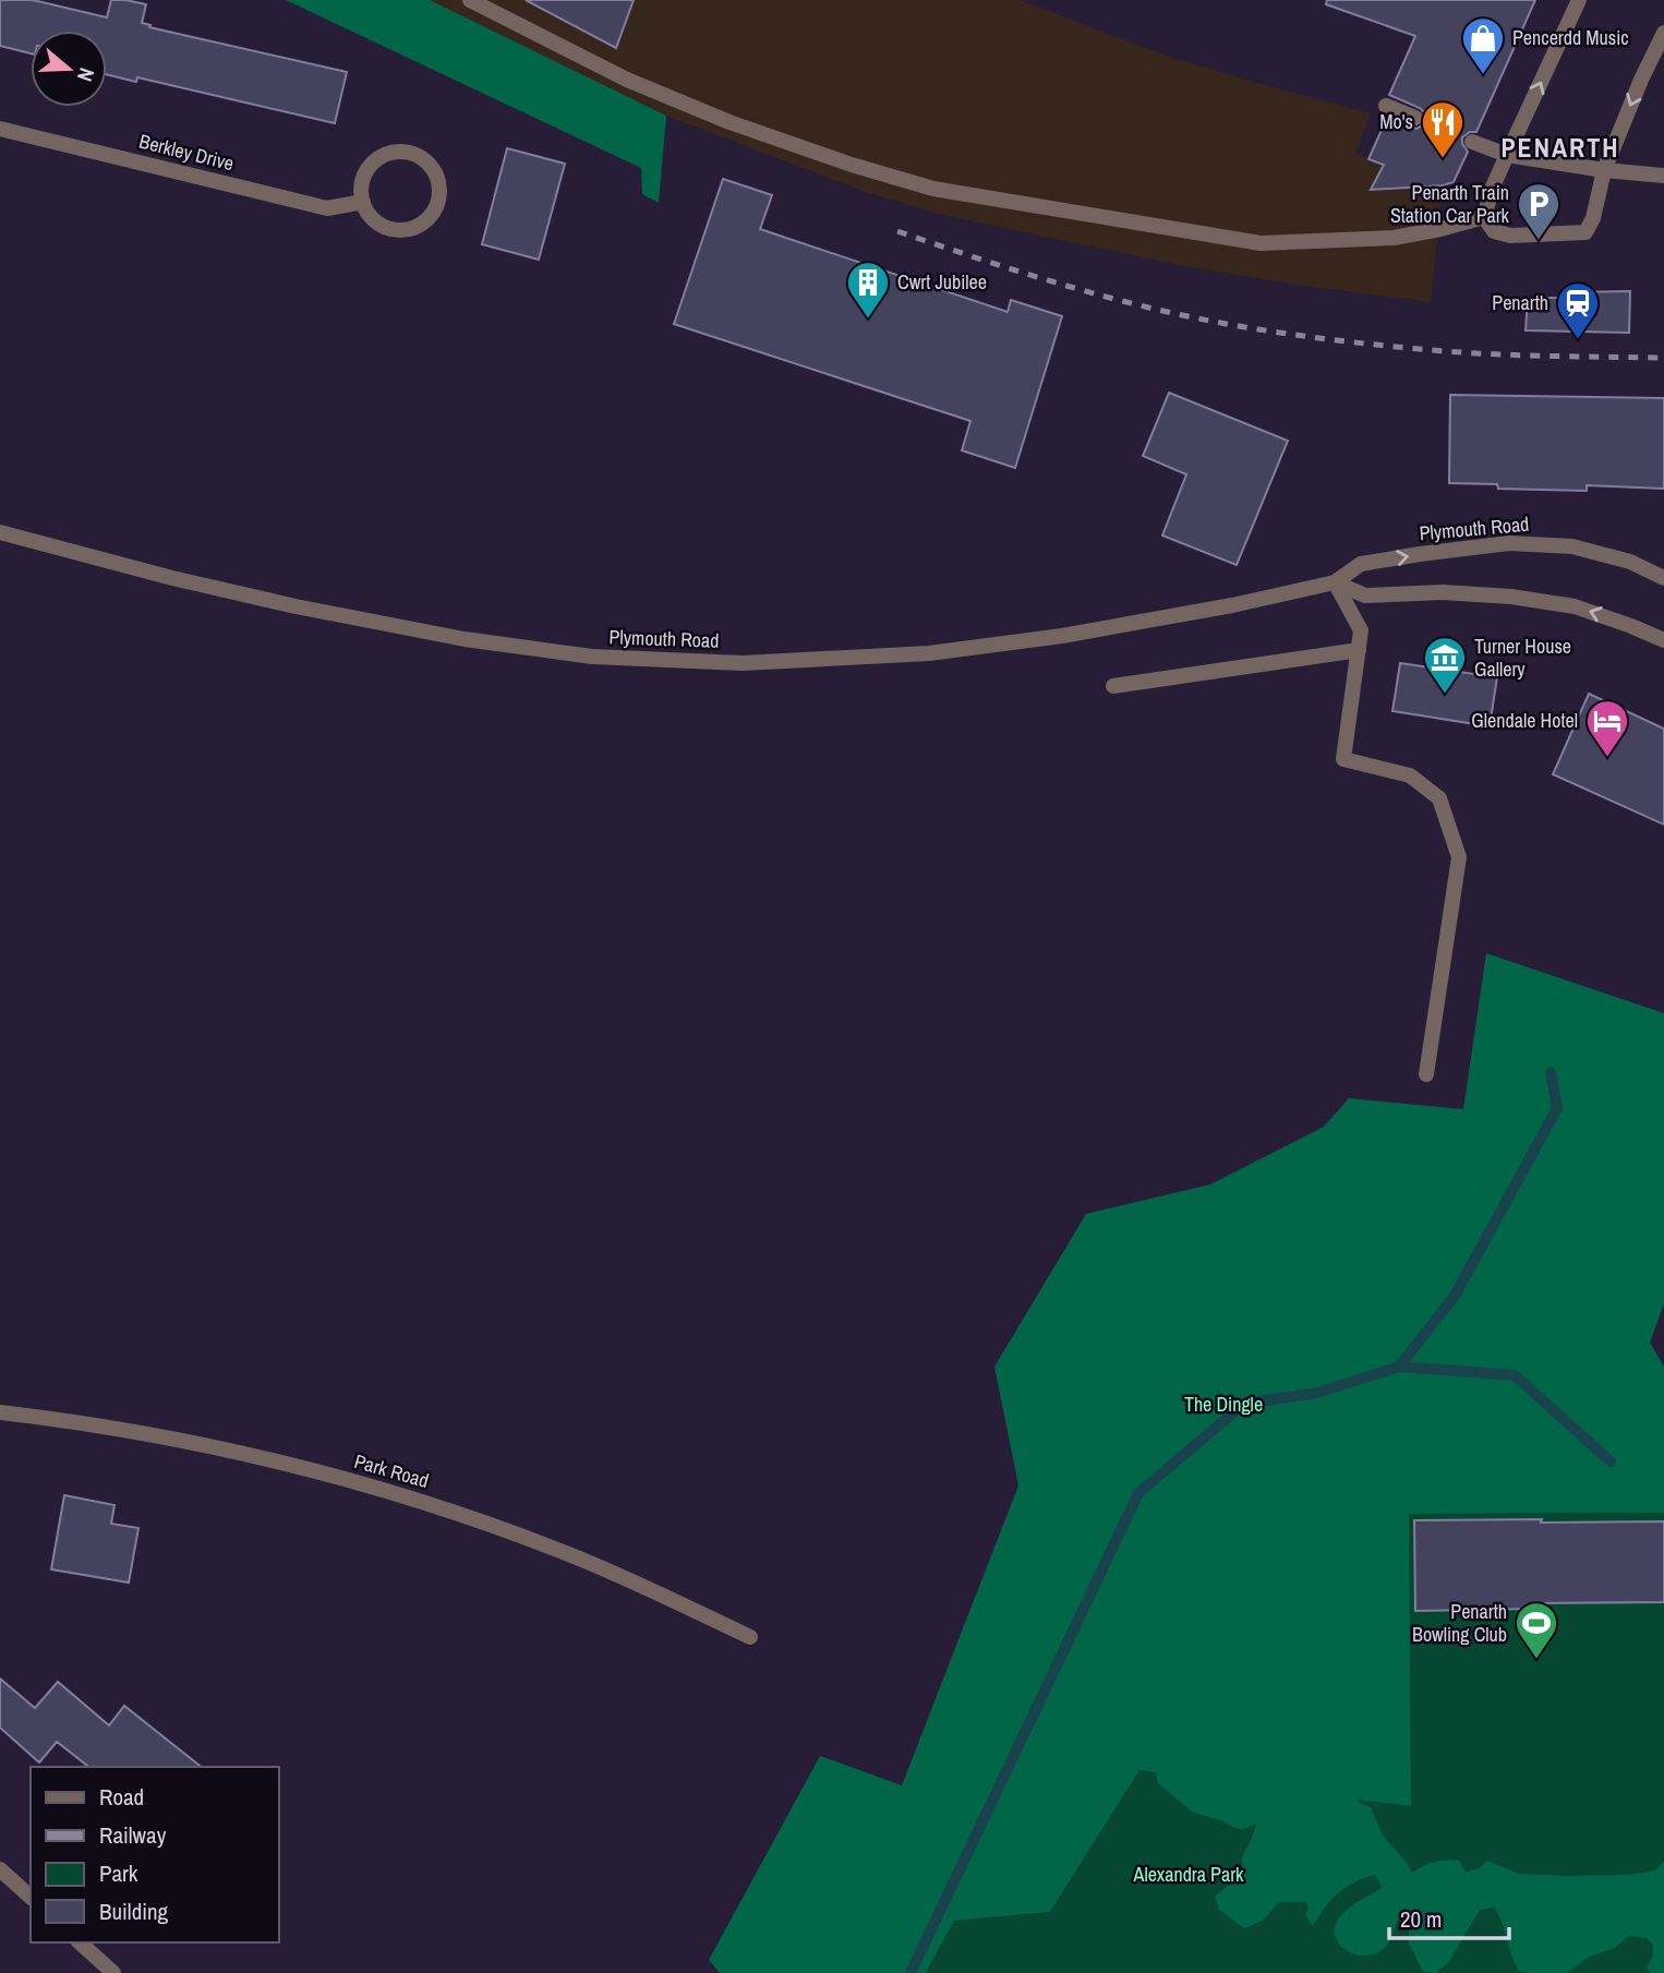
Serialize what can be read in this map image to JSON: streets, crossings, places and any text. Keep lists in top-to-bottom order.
{
  "streets": {
    "street": ["Berkley Drive", "Plymouth Road", "Park Road"]
  },
  "districts": ["PENARTH"],
  "parks": ["The Dingle", "Alexandra Park"],
  "places": {
    "shop": ["Pencerdd Music"],
    "restaurant": ["Mo's"],
    "parking": ["Penarth Train Station Car Park"],
    "building": ["Cwrt Jubilee"],
    "station": ["Penarth"],
    "museum": ["Turner House Gallery"],
    "hotel": ["Glendale Hotel"],
    "sports": ["Penarth Bowling Club"]
  },
  "legend": [
    "Road",
    "Railway",
    "Park",
    "Building"
  ],
  "scale_bar": "20 m",
  "north": "right"
}
